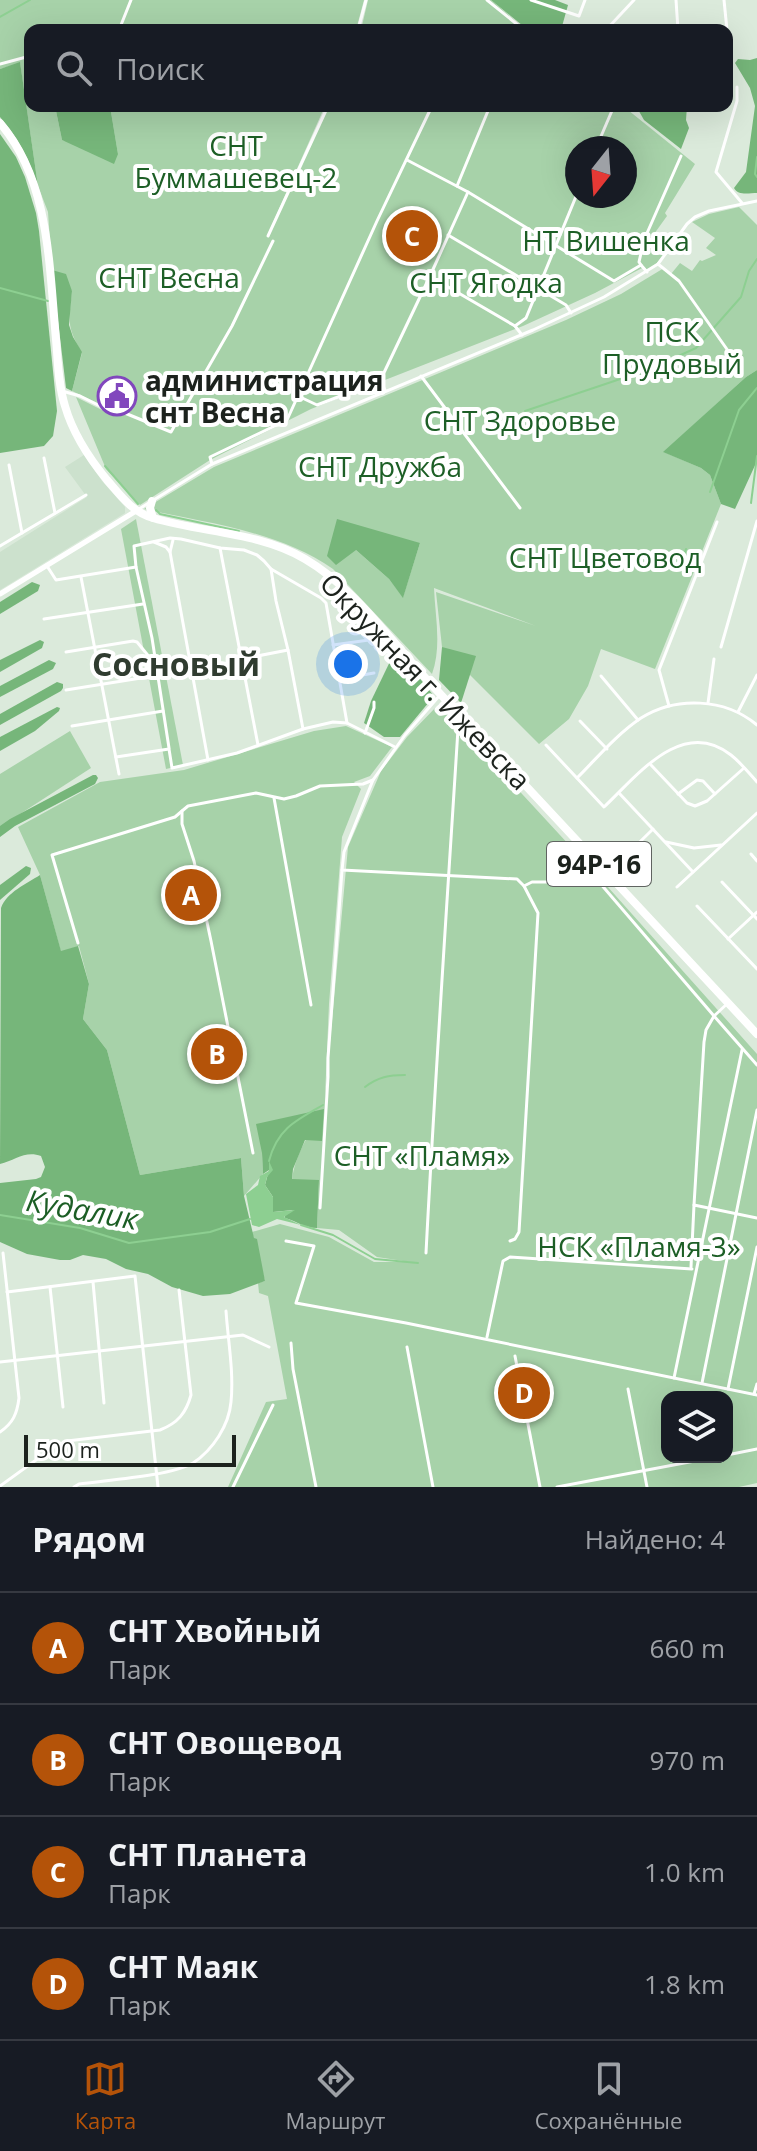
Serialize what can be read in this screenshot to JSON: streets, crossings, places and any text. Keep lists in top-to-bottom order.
{
  "streets": {
    "main road": ["Окружная г. Ижевска", "94Р-16"]
  },
  "districts": ["Сосновый"],
  "water": ["Кудалик"],
  "parks": [
    "СНТ Буммашевец-2",
    "НТ Вишенка",
    "СНТ Весна",
    "СНТ Ягодка",
    "ПСК Прудовый",
    "СНТ Здоровье",
    "СНТ Дружба",
    "СНТ Цветовод",
    "СНТ «Пламя»",
    "НСК «Пламя-3»"
  ],
  "places": {
    "public building": ["администрация снт Весна"]
  },
  "scale_bar": "500 m",
  "north": "bottom",
  "page": {
    "search": "Поиск",
    "pins": [
      "C",
      "A",
      "B",
      "D"
    ],
    "scale": "500 m",
    "heading": ["Рядом", "Найдено: 4"],
    "list": [
      {
        "mark": "A",
        "name": "СНТ Хвойный",
        "note": "Парк",
        "value": "660 m"
      },
      {
        "mark": "B",
        "name": "СНТ Овощевод",
        "note": "Парк",
        "value": "970 m"
      },
      {
        "mark": "C",
        "name": "СНТ Планета",
        "note": "Парк",
        "value": "1.0 km"
      },
      {
        "mark": "D",
        "name": "СНТ Маяк",
        "note": "Парк",
        "value": "1.8 km"
      }
    ],
    "nav": ["Карта", "Маршрут", "Сохранённые"]
  }
}
